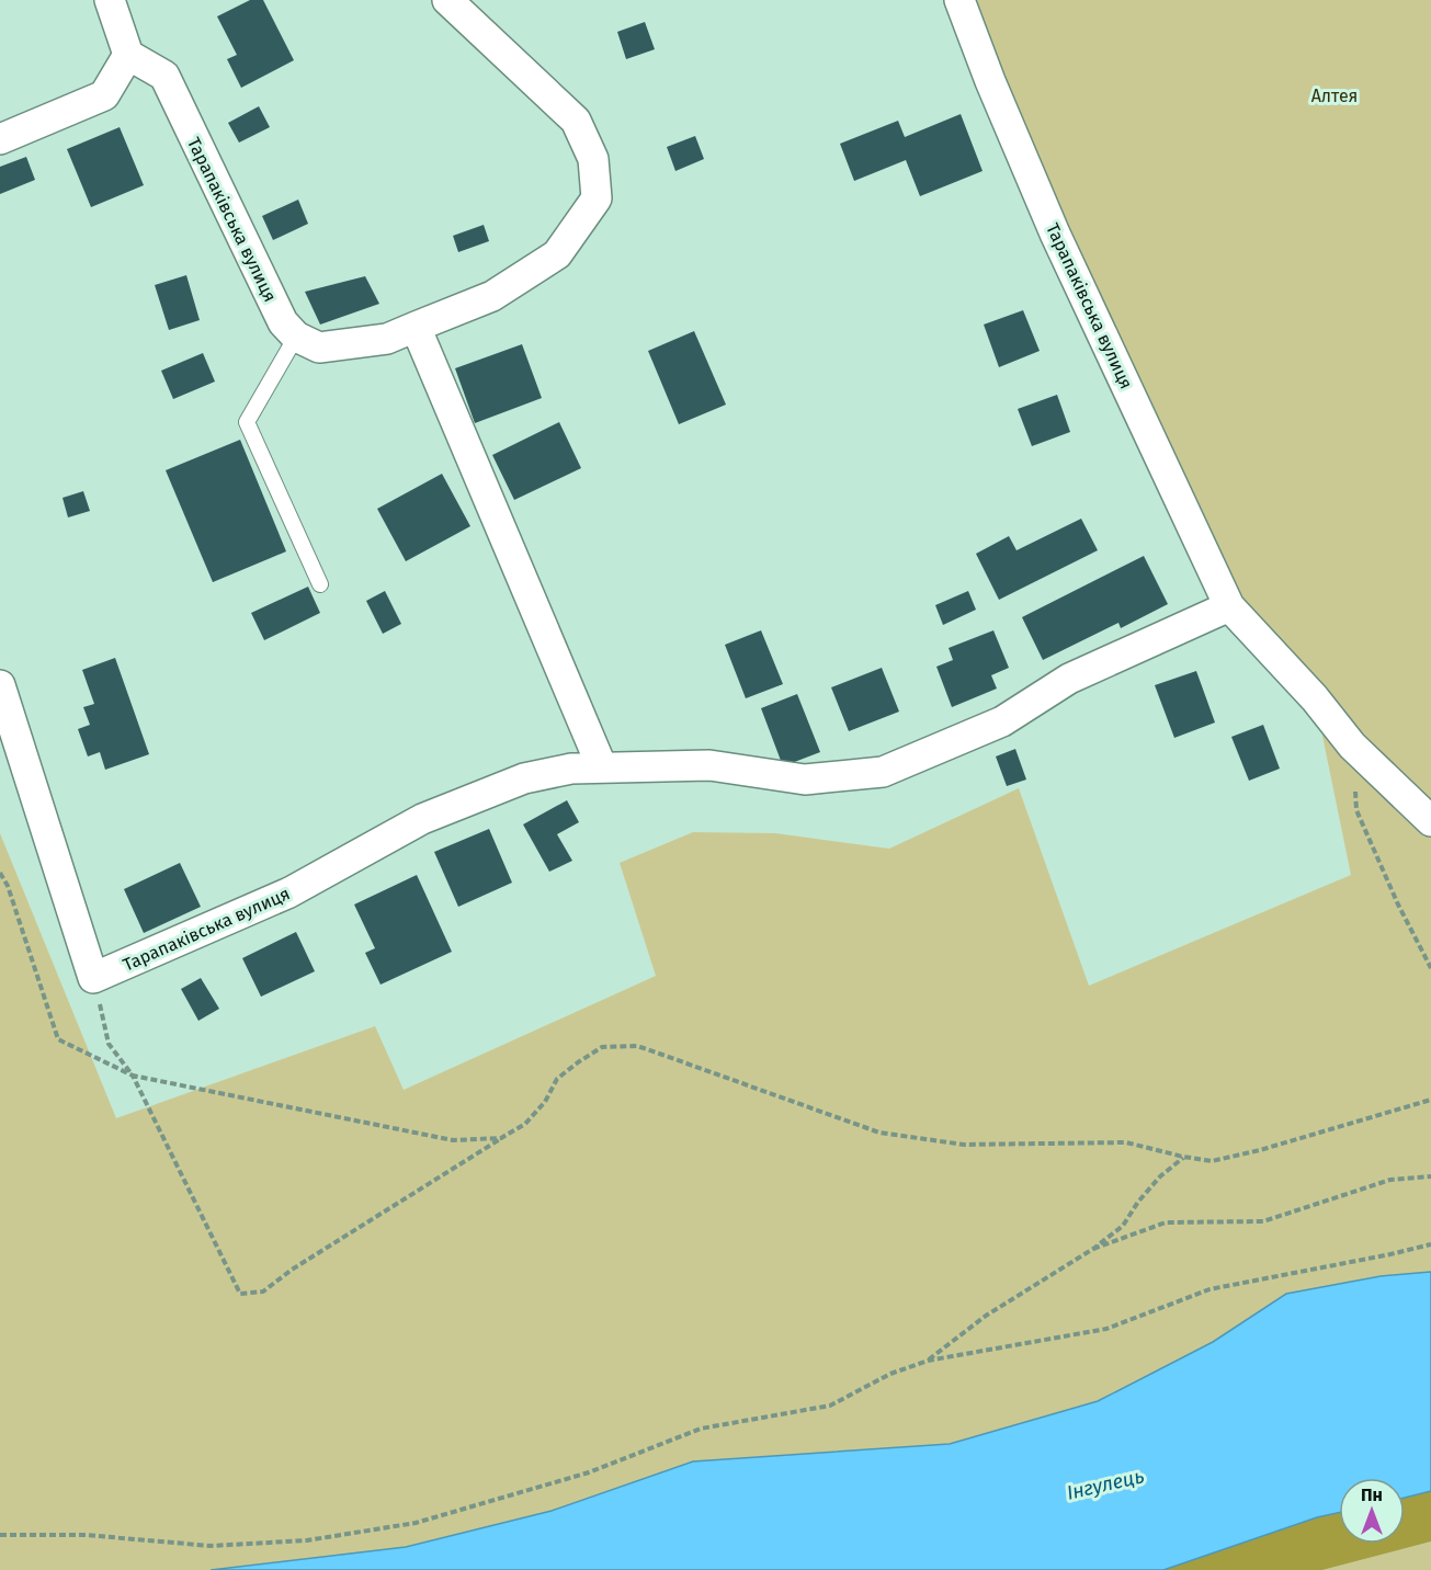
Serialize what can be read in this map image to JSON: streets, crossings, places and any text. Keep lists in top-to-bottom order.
{
  "streets": {
    "street": ["Тарапаківська вулиця"]
  },
  "water": ["Інгулець"],
  "parks": ["Алтея"],
  "north": "top"
}
